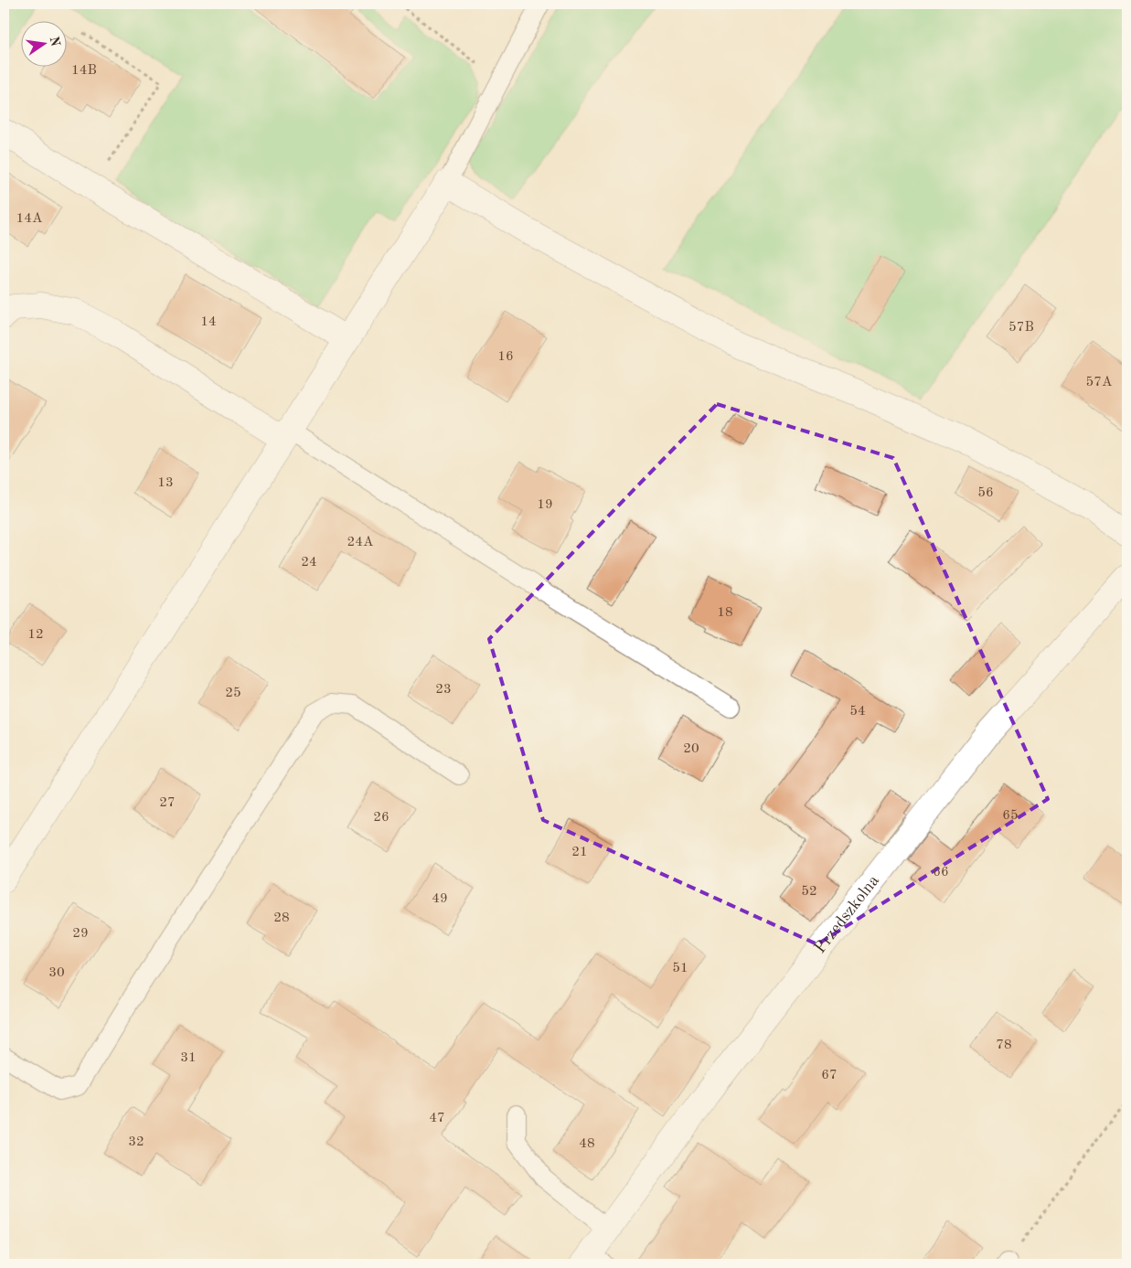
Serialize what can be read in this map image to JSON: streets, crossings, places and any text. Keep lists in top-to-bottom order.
{
  "streets": {
    "street": ["Przedszkolna"]
  },
  "house_numbers": [
    "14B",
    "14A",
    "14",
    "57B",
    "16",
    "57A",
    "13",
    "56",
    "19",
    "24A",
    "24",
    "18",
    "12",
    "23",
    "25",
    "54",
    "20",
    "27",
    "65",
    "26",
    "21",
    "66",
    "52",
    "49",
    "28",
    "29",
    "51",
    "30",
    "78",
    "31",
    "67",
    "47",
    "32",
    "48"
  ],
  "north": "right"
}
